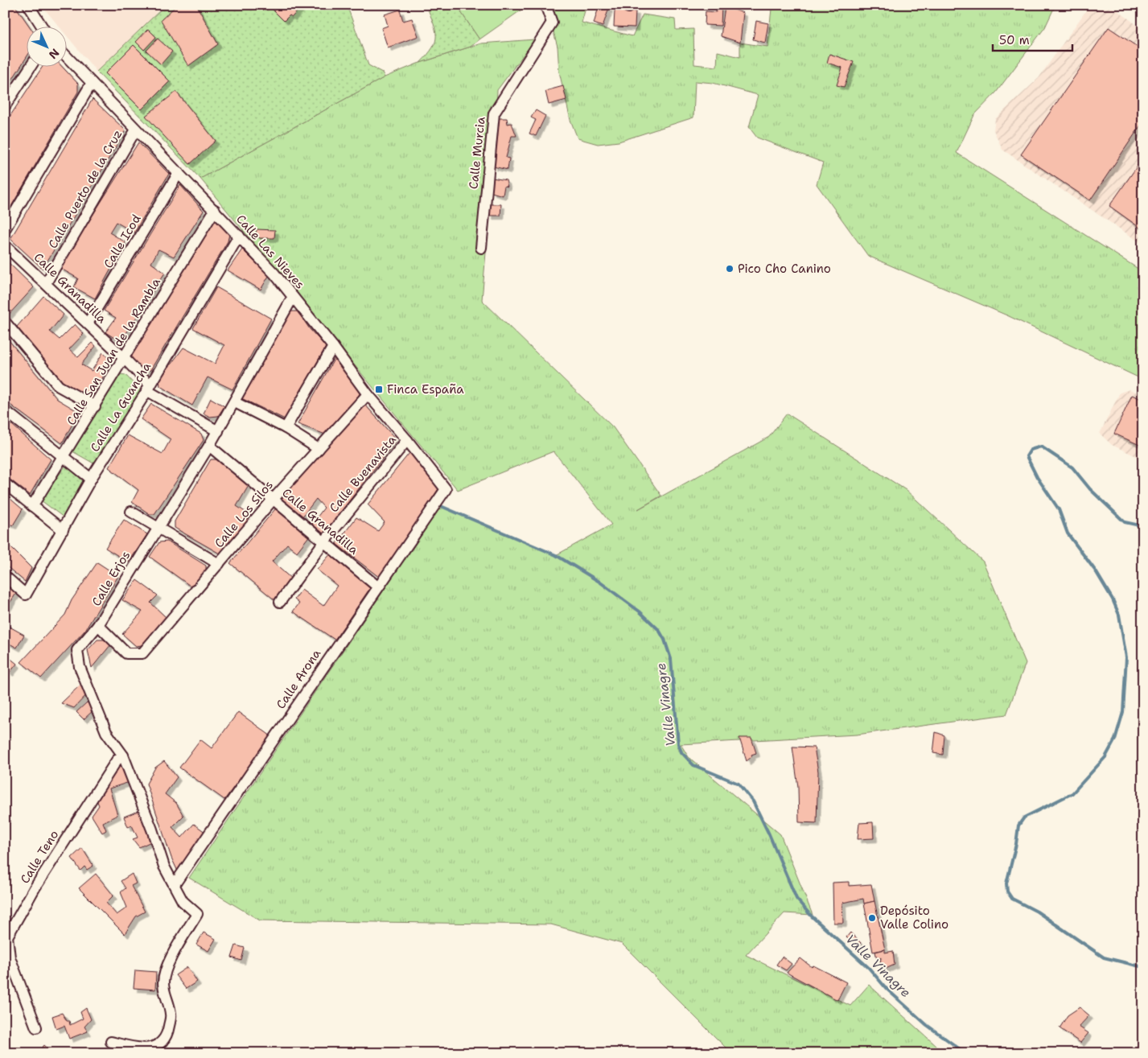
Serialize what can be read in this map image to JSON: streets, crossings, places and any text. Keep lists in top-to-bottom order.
{
  "streets": {
    "street": [
      "Calle Murcia",
      "Calle Puerto de la Cruz",
      "Calle Icod",
      "Calle Las Nieves",
      "Calle Granadilla",
      "Calle San Juan de la Rambla",
      "Calle La Guancha",
      "Calle Buenavista",
      "Calle Los Silos",
      "Calle Erjos",
      "Calle Arona",
      "Calle Teno"
    ]
  },
  "crossings": [
    ["Calle Puerto de la Cruz", "Calle Las Nieves"],
    ["Calle Puerto de la Cruz", "Calle Granadilla"],
    ["Calle Icod", "Calle Las Nieves"],
    ["Calle Icod", "Calle Granadilla"],
    ["Calle Las Nieves", "Calle San Juan de la Rambla"],
    ["Calle Las Nieves", "Calle La Guancha"],
    ["Calle Las Nieves", "Calle Buenavista"],
    ["Calle Las Nieves", "Calle Los Silos"],
    ["Calle Las Nieves", "Calle Erjos"],
    ["Calle Las Nieves", "Calle Arona"],
    ["Calle Granadilla", "Calle San Juan de la Rambla"],
    ["Calle Granadilla", "Calle La Guancha"],
    ["Calle Granadilla", "Calle Buenavista"],
    ["Calle Granadilla", "Calle Los Silos"],
    ["Calle Granadilla", "Calle Erjos"],
    ["Calle Granadilla", "Calle Arona"],
    ["Calle Los Silos", "Calle Erjos"],
    ["Calle Erjos", "Calle Arona"],
    ["Calle Erjos", "Calle Teno"]
  ],
  "water": ["Valle Vinagre"],
  "places": {
    "other": ["Pico Cho Canino", "Depósito Valle Colino"],
    "transit": ["Finca España"]
  },
  "scale_bar": "50 m",
  "north": "bottom right"
}
